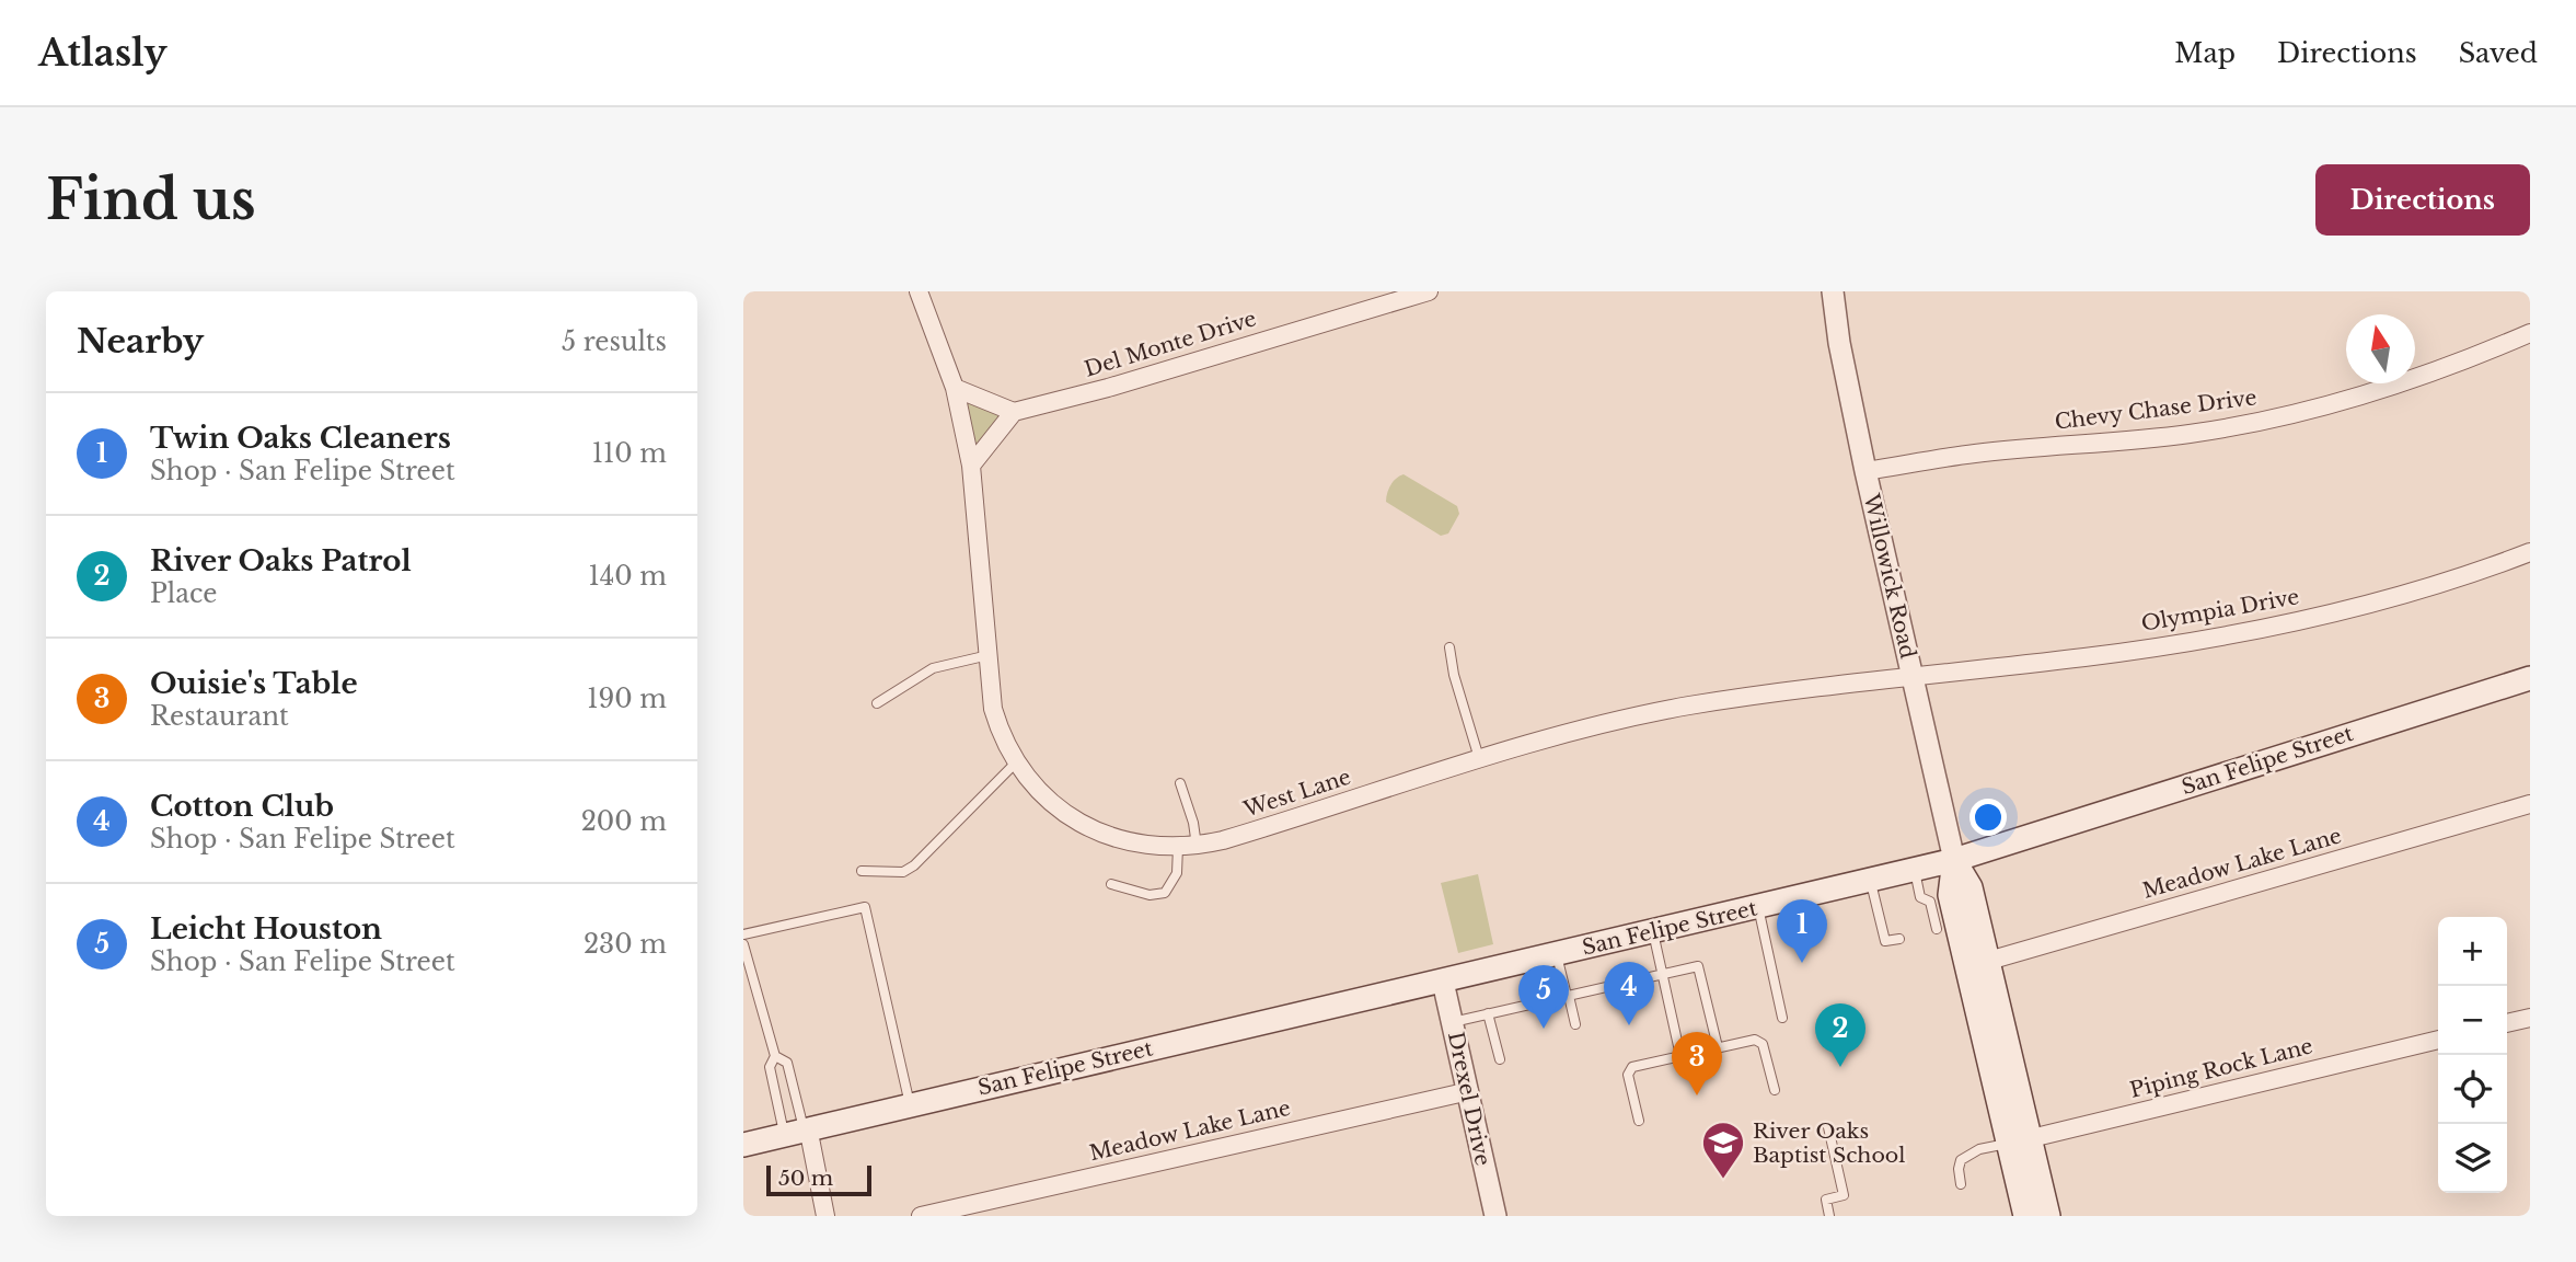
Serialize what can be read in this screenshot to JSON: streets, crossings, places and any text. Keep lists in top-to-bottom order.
{
  "streets": {
    "main road": ["Willowick Road", "San Felipe Street"],
    "street": [
      "Del Monte Drive",
      "Chevy Chase Drive",
      "Olympia Drive",
      "West Lane",
      "Meadow Lake Lane",
      "Piping Rock Lane",
      "Drexel Drive"
    ]
  },
  "crossings": [
    ["Chevy Chase Drive", "Willowick Road"],
    ["Willowick Road", "Olympia Drive"],
    ["Willowick Road", "San Felipe Street"],
    ["Willowick Road", "West Lane"],
    ["Willowick Road", "Meadow Lake Lane"],
    ["Willowick Road", "Piping Rock Lane"],
    ["Olympia Drive", "West Lane"],
    ["San Felipe Street", "Drexel Drive"],
    ["Meadow Lake Lane", "Drexel Drive"]
  ],
  "places": {
    "school or university": ["River Oaks Baptist School"]
  },
  "scale_bar": "50 m",
  "north": "top",
  "page": {
    "header": "Atlasly",
    "nav": ["Map", "Directions", "Saved"],
    "buttons": "Directions",
    "title": "Find us",
    "heading": ["Nearby", "5 results"],
    "list": [
      {
        "mark": "1",
        "name": "Twin Oaks Cleaners",
        "note": "Shop · San Felipe Street",
        "value": "110 m"
      },
      {
        "mark": "2",
        "name": "River Oaks Patrol",
        "note": "Place",
        "value": "140 m"
      },
      {
        "mark": "3",
        "name": "Ouisie's Table",
        "note": "Restaurant",
        "value": "190 m"
      },
      {
        "mark": "4",
        "name": "Cotton Club",
        "note": "Shop · San Felipe Street",
        "value": "200 m"
      },
      {
        "mark": "5",
        "name": "Leicht Houston",
        "note": "Shop · San Felipe Street",
        "value": "230 m"
      }
    ],
    "pins": [
      "1",
      "4",
      "5",
      "2",
      "3"
    ],
    "map_buttons": ["+", "−"],
    "scale": "50 m"
  }
}
